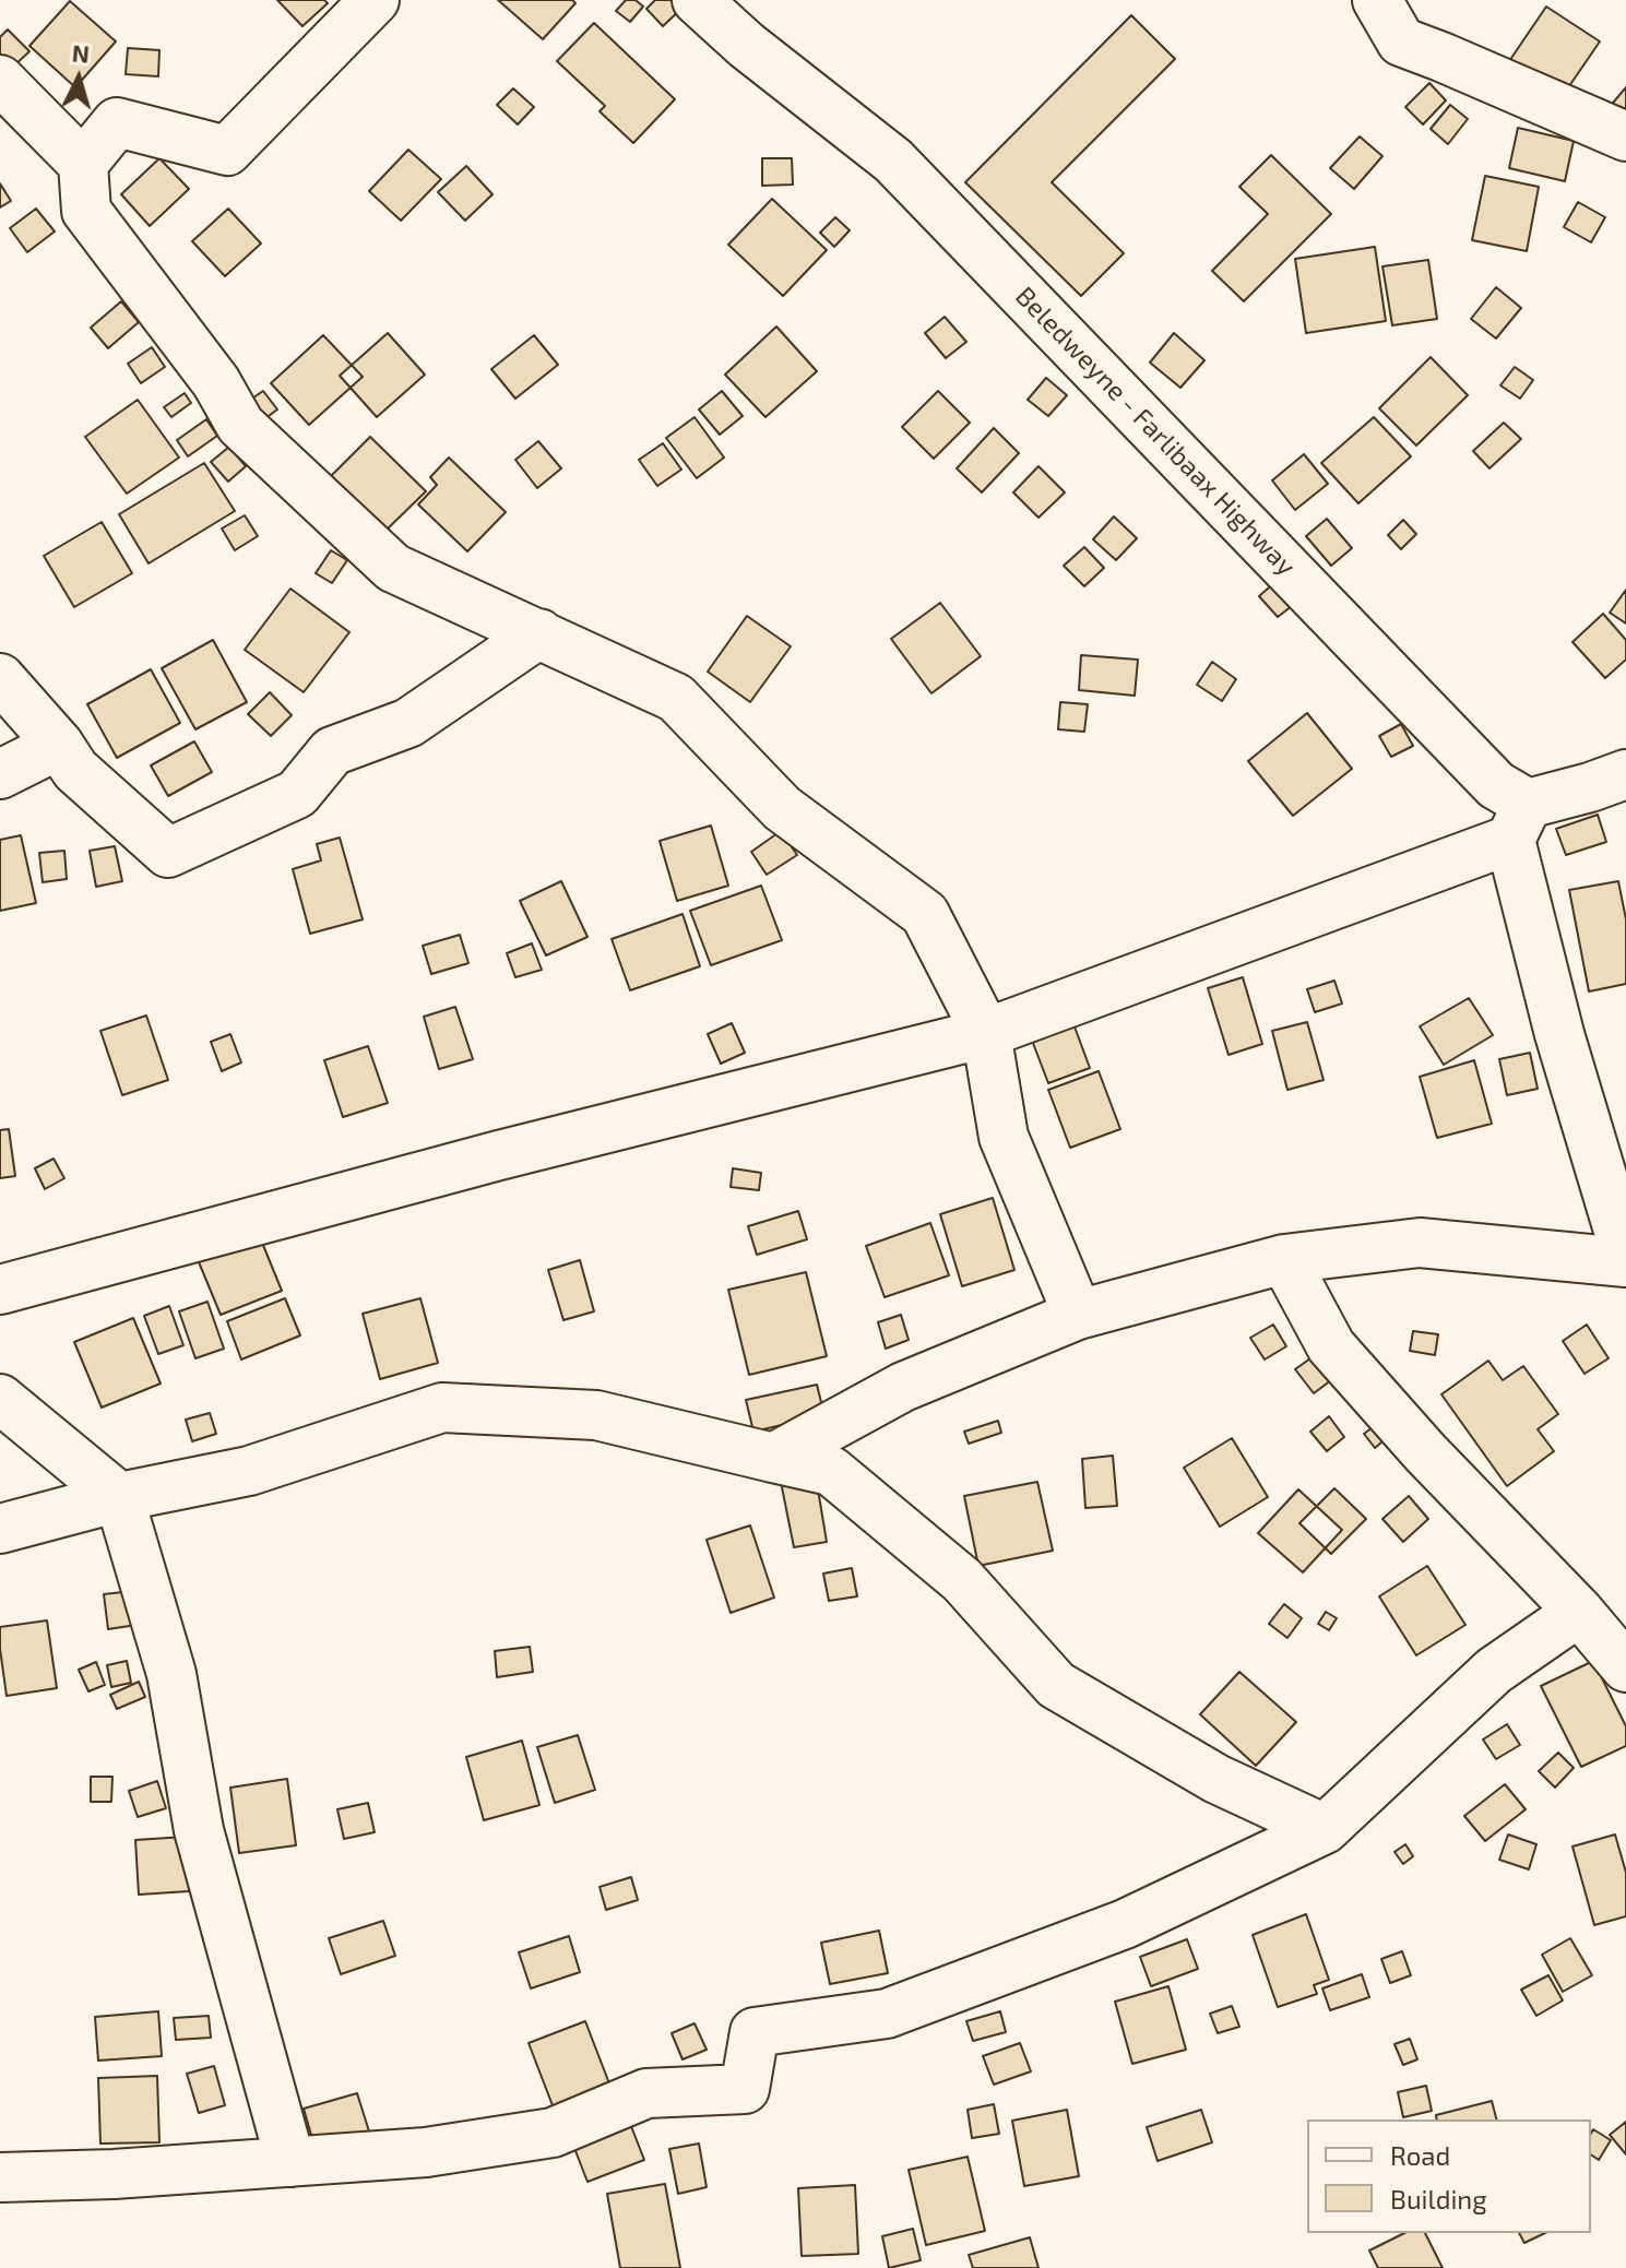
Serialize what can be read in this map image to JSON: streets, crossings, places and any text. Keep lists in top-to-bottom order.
{
  "streets": {
    "street": ["Beledweyne - Farlibaax Highway"]
  },
  "legend": ["Road", "Building"],
  "north": "top"
}
